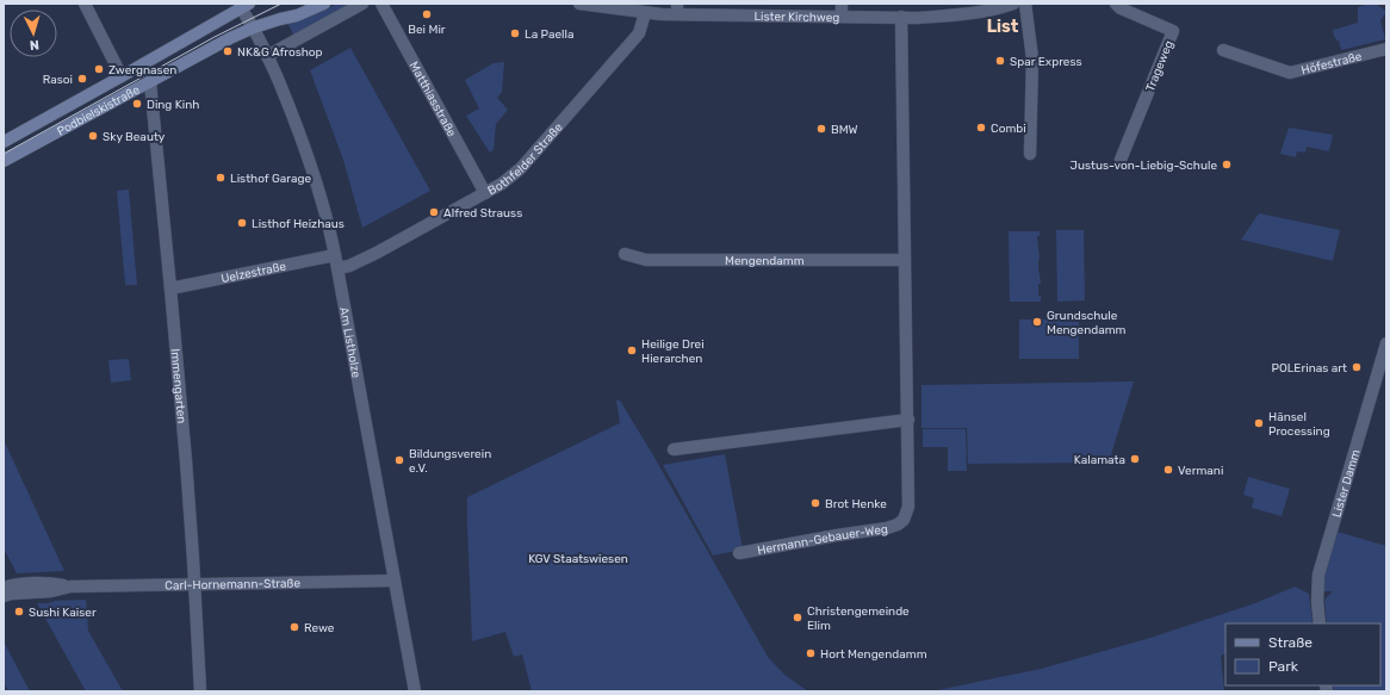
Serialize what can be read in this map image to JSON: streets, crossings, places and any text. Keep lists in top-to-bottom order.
{
  "streets": {
    "main road": ["Podbielskistraße"],
    "street": [
      "Lister Kirchweg",
      "Höfestraße",
      "Trageweg",
      "Matthiasstraße",
      "Bothfelder Straße",
      "Mengendamm",
      "Uelzestraße",
      "Am Listholze",
      "Immengarten",
      "Lister Damm",
      "Hermann-Gebauer-Weg",
      "Carl-Hornemann-Straße"
    ]
  },
  "crossings": [
    ["Lister Kirchweg", "Bothfelder Straße"],
    ["Matthiasstraße", "Bothfelder Straße"],
    ["Podbielskistraße", "Am Listholze"],
    ["Podbielskistraße", "Immengarten"],
    ["Bothfelder Straße", "Am Listholze"],
    ["Uelzestraße", "Am Listholze"],
    ["Uelzestraße", "Immengarten"],
    ["Am Listholze", "Carl-Hornemann-Straße"],
    ["Immengarten", "Carl-Hornemann-Straße"]
  ],
  "districts": ["List"],
  "parks": ["KGV Staatswiesen"],
  "places": [
    "Bei Mir",
    "La Paella",
    "NK&G Afroshop",
    "Spar Express",
    "Zwergnasen",
    "Rasoi",
    "Ding Kinh",
    "Combi",
    "BMW",
    "Sky Beauty",
    "Justus-von-Liebig-Schule",
    "Listhof Garage",
    "Alfred Strauss",
    "Listhof Heizhaus",
    "Grundschule Mengendamm",
    "Heilige Drei Hierarchen",
    "POLErinas art",
    "Hänsel Processing",
    "Kalamata",
    "Bildungsverein e.V.",
    "Vermani",
    "Brot Henke",
    "Sushi Kaiser",
    "Christengemeinde Elim",
    "Rewe",
    "Hort Mengendamm"
  ],
  "legend": ["Straße", "Park"],
  "north": "bottom"
}
